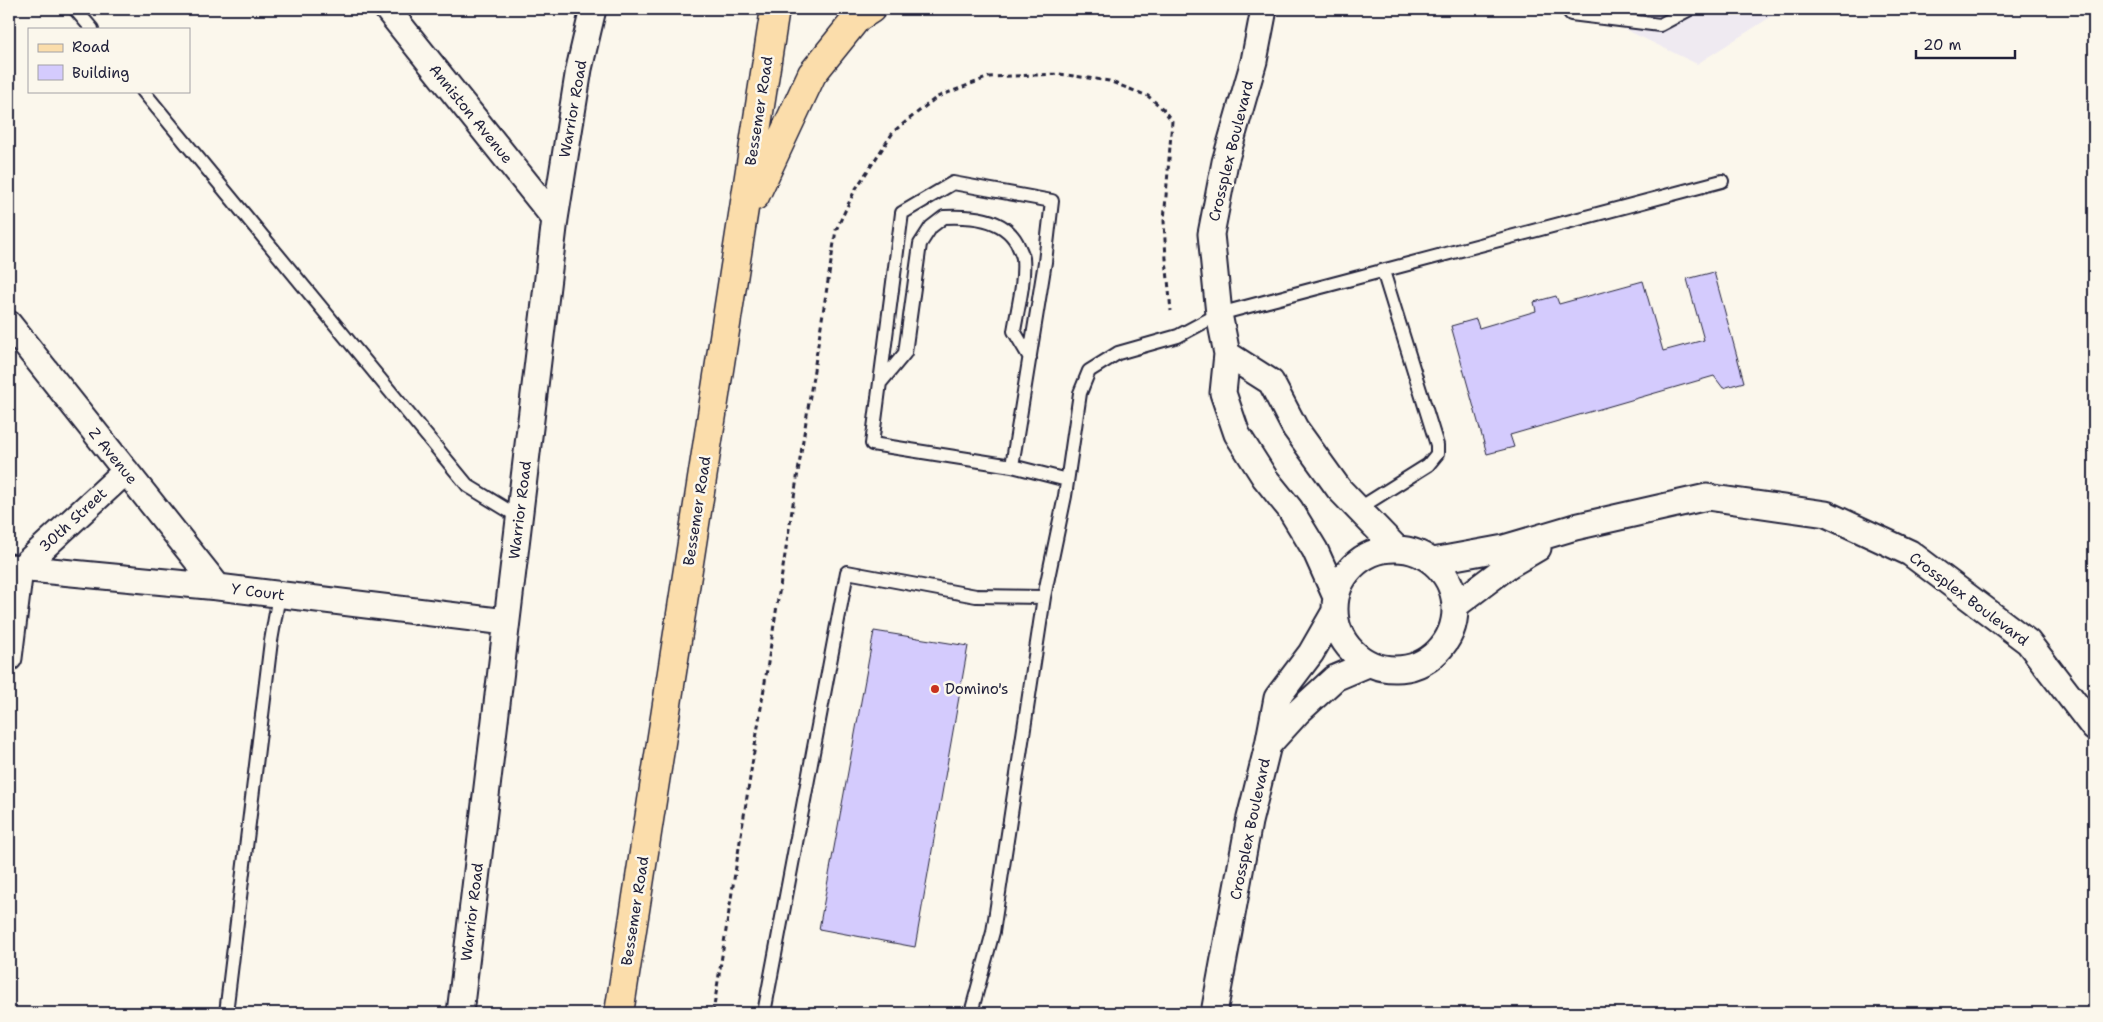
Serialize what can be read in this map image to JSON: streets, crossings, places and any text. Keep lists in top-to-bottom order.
{
  "streets": {
    "main road": ["Bessemer Road"],
    "street": [
      "Warrior Road",
      "Anniston Avenue",
      "Crossplex Boulevard",
      "Z Avenue",
      "30th Street",
      "Y Court"
    ]
  },
  "crossings": [
    ["Warrior Road", "Anniston Avenue"],
    ["Warrior Road", "Y Court"],
    ["Z Avenue", "30th Street"],
    ["Z Avenue", "Y Court"],
    ["30th Street", "Y Court"]
  ],
  "places": ["Domino's"],
  "legend": ["Road", "Building"],
  "scale_bar": "20 m"
}
